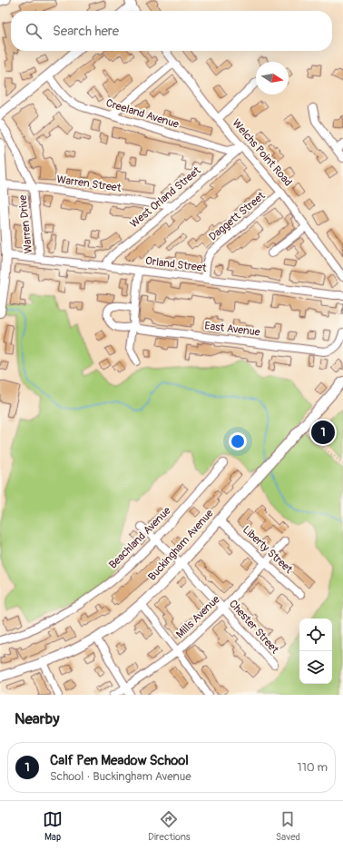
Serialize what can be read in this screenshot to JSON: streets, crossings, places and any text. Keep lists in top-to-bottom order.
{
  "streets": {
    "main road": ["Buckingham Avenue"],
    "street": [
      "Creeland Avenue",
      "Welchs Point Road",
      "Warren Street",
      "West Orland Street",
      "Daggett Street",
      "Warren Drive",
      "Orland Street",
      "East Avenue",
      "Beachland Avenue",
      "Liberty Street",
      "Mills Avenue",
      "Chester Street"
    ]
  },
  "crossings": [
    ["Creeland Avenue", "Welchs Point Road"],
    ["Creeland Avenue", "West Orland Street"],
    ["Welchs Point Road", "West Orland Street"],
    ["Welchs Point Road", "Daggett Street"],
    ["Warren Street", "West Orland Street"],
    ["Warren Street", "Warren Drive"],
    ["West Orland Street", "Orland Street"],
    ["Daggett Street", "Orland Street"],
    ["Warren Drive", "Orland Street"],
    ["Beachland Avenue", "Chester Street"],
    ["Buckingham Avenue", "Liberty Street"],
    ["Buckingham Avenue", "Chester Street"],
    ["Liberty Street", "Mills Avenue"],
    ["Mills Avenue", "Chester Street"]
  ],
  "north": "right",
  "page": {
    "search": "Search here",
    "pins": "1",
    "heading": "Nearby",
    "list": [
      {
        "mark": "1",
        "name": "Calf Pen Meadow School",
        "note": "School · Buckingham Avenue",
        "value": "110 m"
      }
    ],
    "nav": ["Map", "Directions", "Saved"]
  }
}
